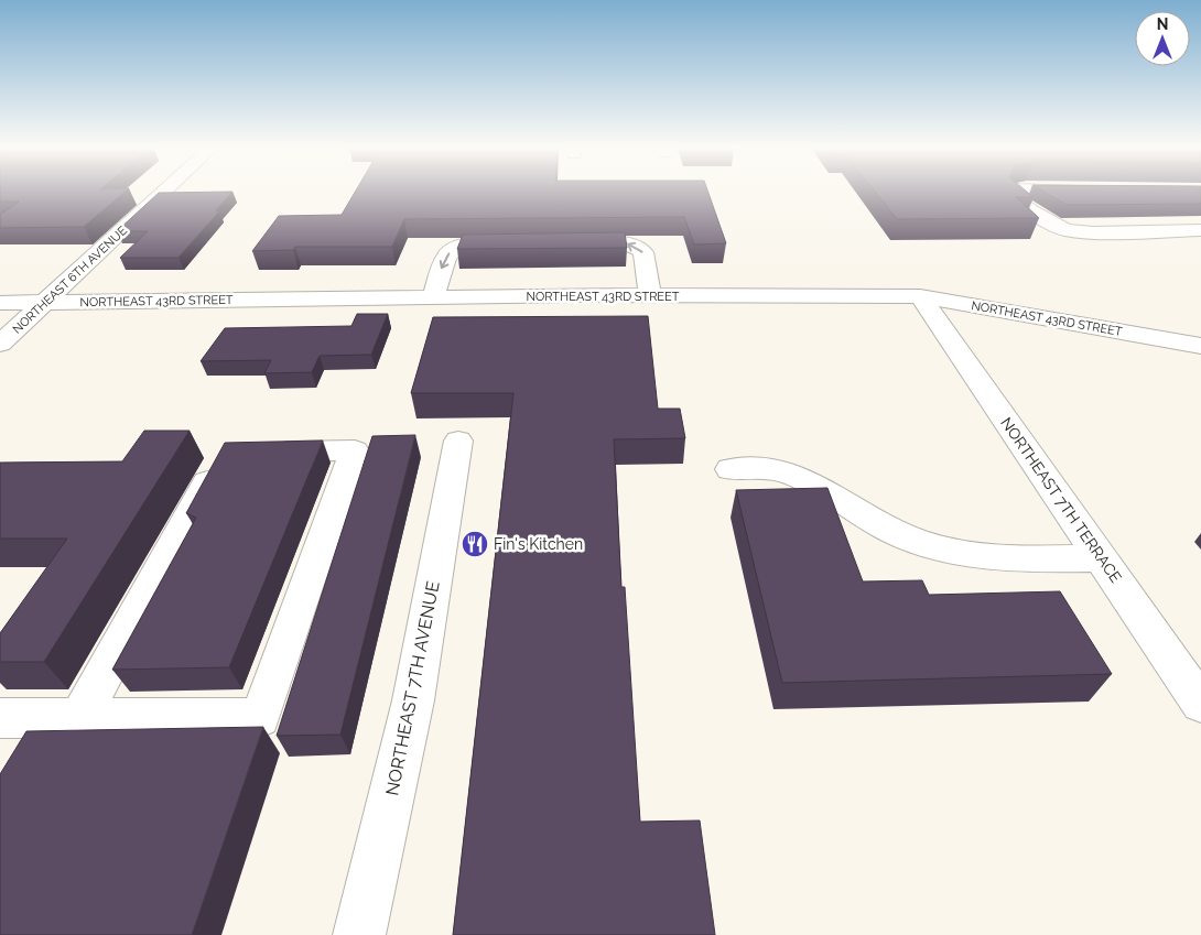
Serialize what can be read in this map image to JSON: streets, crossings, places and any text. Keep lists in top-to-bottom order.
{
  "streets": {
    "street": [
      "NORTHEAST 6TH AVENUE",
      "NORTHEAST 43RD STREET",
      "NORTHEAST 7TH TERRACE",
      "NORTHEAST 7TH AVENUE"
    ]
  },
  "crossings": [
    ["NORTHEAST 6TH AVENUE", "NORTHEAST 43RD STREET"],
    ["NORTHEAST 43RD STREET", "NORTHEAST 7TH TERRACE"]
  ],
  "places": {
    "restaurant": ["Fin's Kitchen"]
  },
  "north": "top"
}
